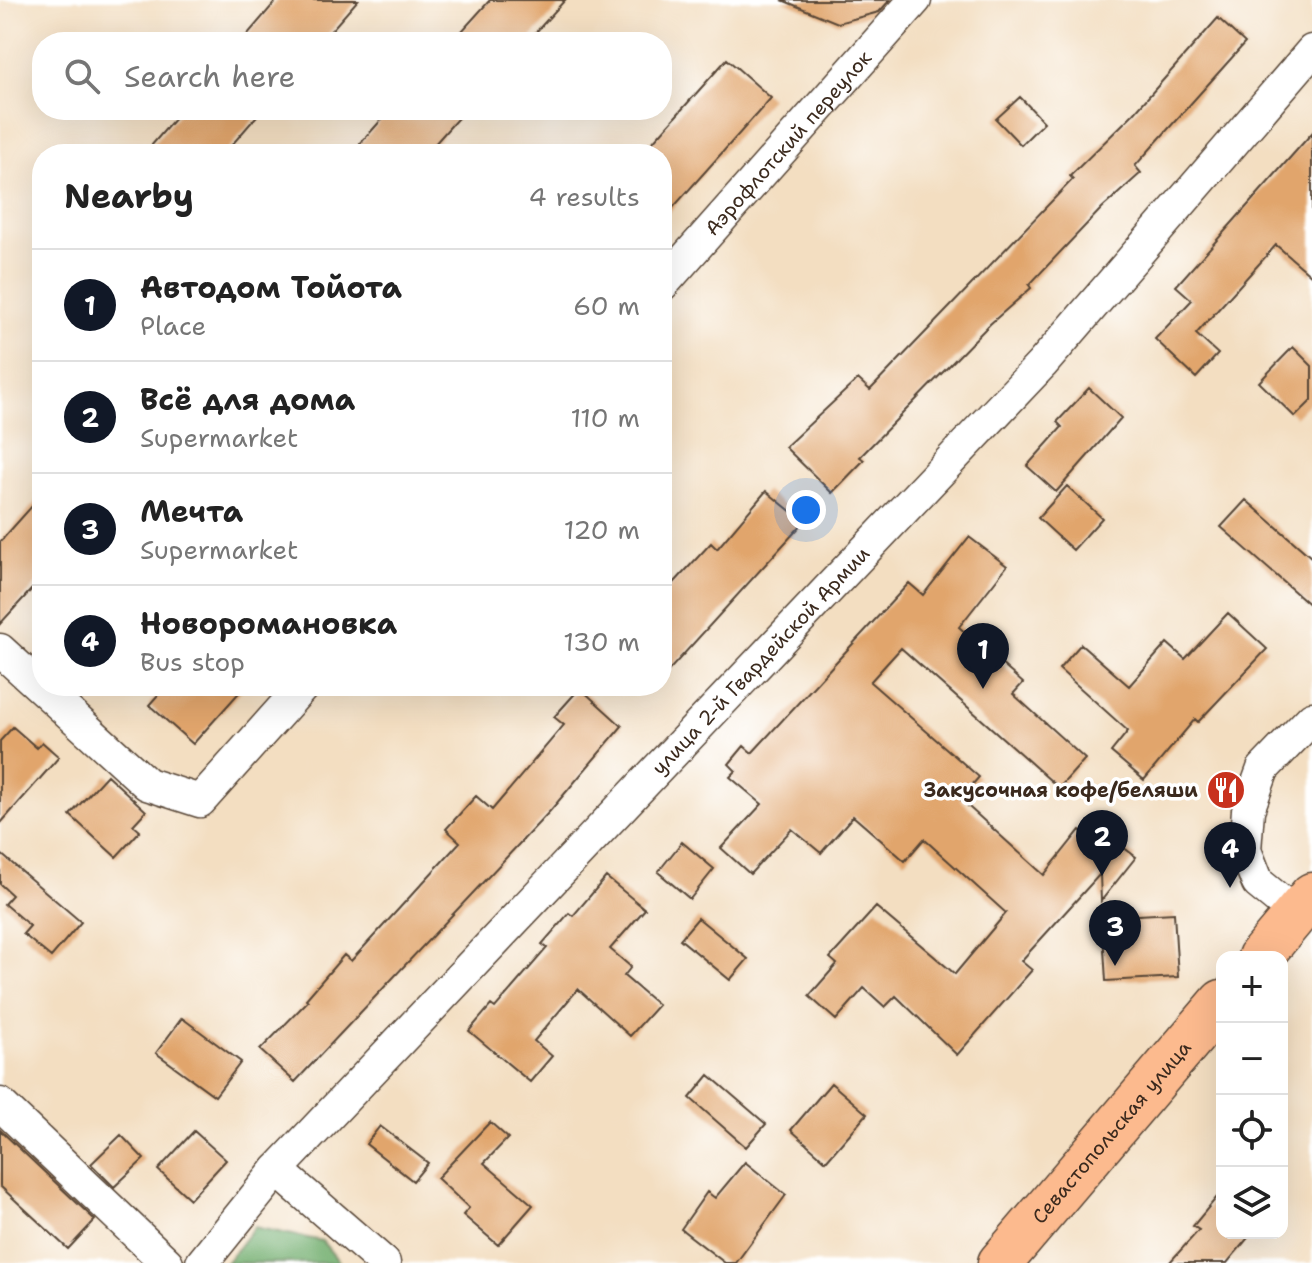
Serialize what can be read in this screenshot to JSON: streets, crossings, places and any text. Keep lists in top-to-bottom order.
{
  "streets": {
    "main road": ["Севастопольская улица"],
    "street": ["Аэрофлотский переулок", "улица 2-й Гвардейской Армии"]
  },
  "places": {
    "restaurant": ["Закусочная кофе/беляши"]
  },
  "page": {
    "search": "Search here",
    "heading": ["Nearby", "4 results"],
    "list": [
      {
        "mark": "1",
        "name": "Автодом Тойота",
        "note": "Place",
        "value": "60 m"
      },
      {
        "mark": "2",
        "name": "Всё для дома",
        "note": "Supermarket",
        "value": "110 m"
      },
      {
        "mark": "3",
        "name": "Мечта",
        "note": "Supermarket",
        "value": "120 m"
      },
      {
        "mark": "4",
        "name": "Новоромановка",
        "note": "Bus stop",
        "value": "130 m"
      }
    ],
    "pins": [
      "1",
      "2",
      "4",
      "3"
    ],
    "map_buttons": ["+", "−"]
  }
}
